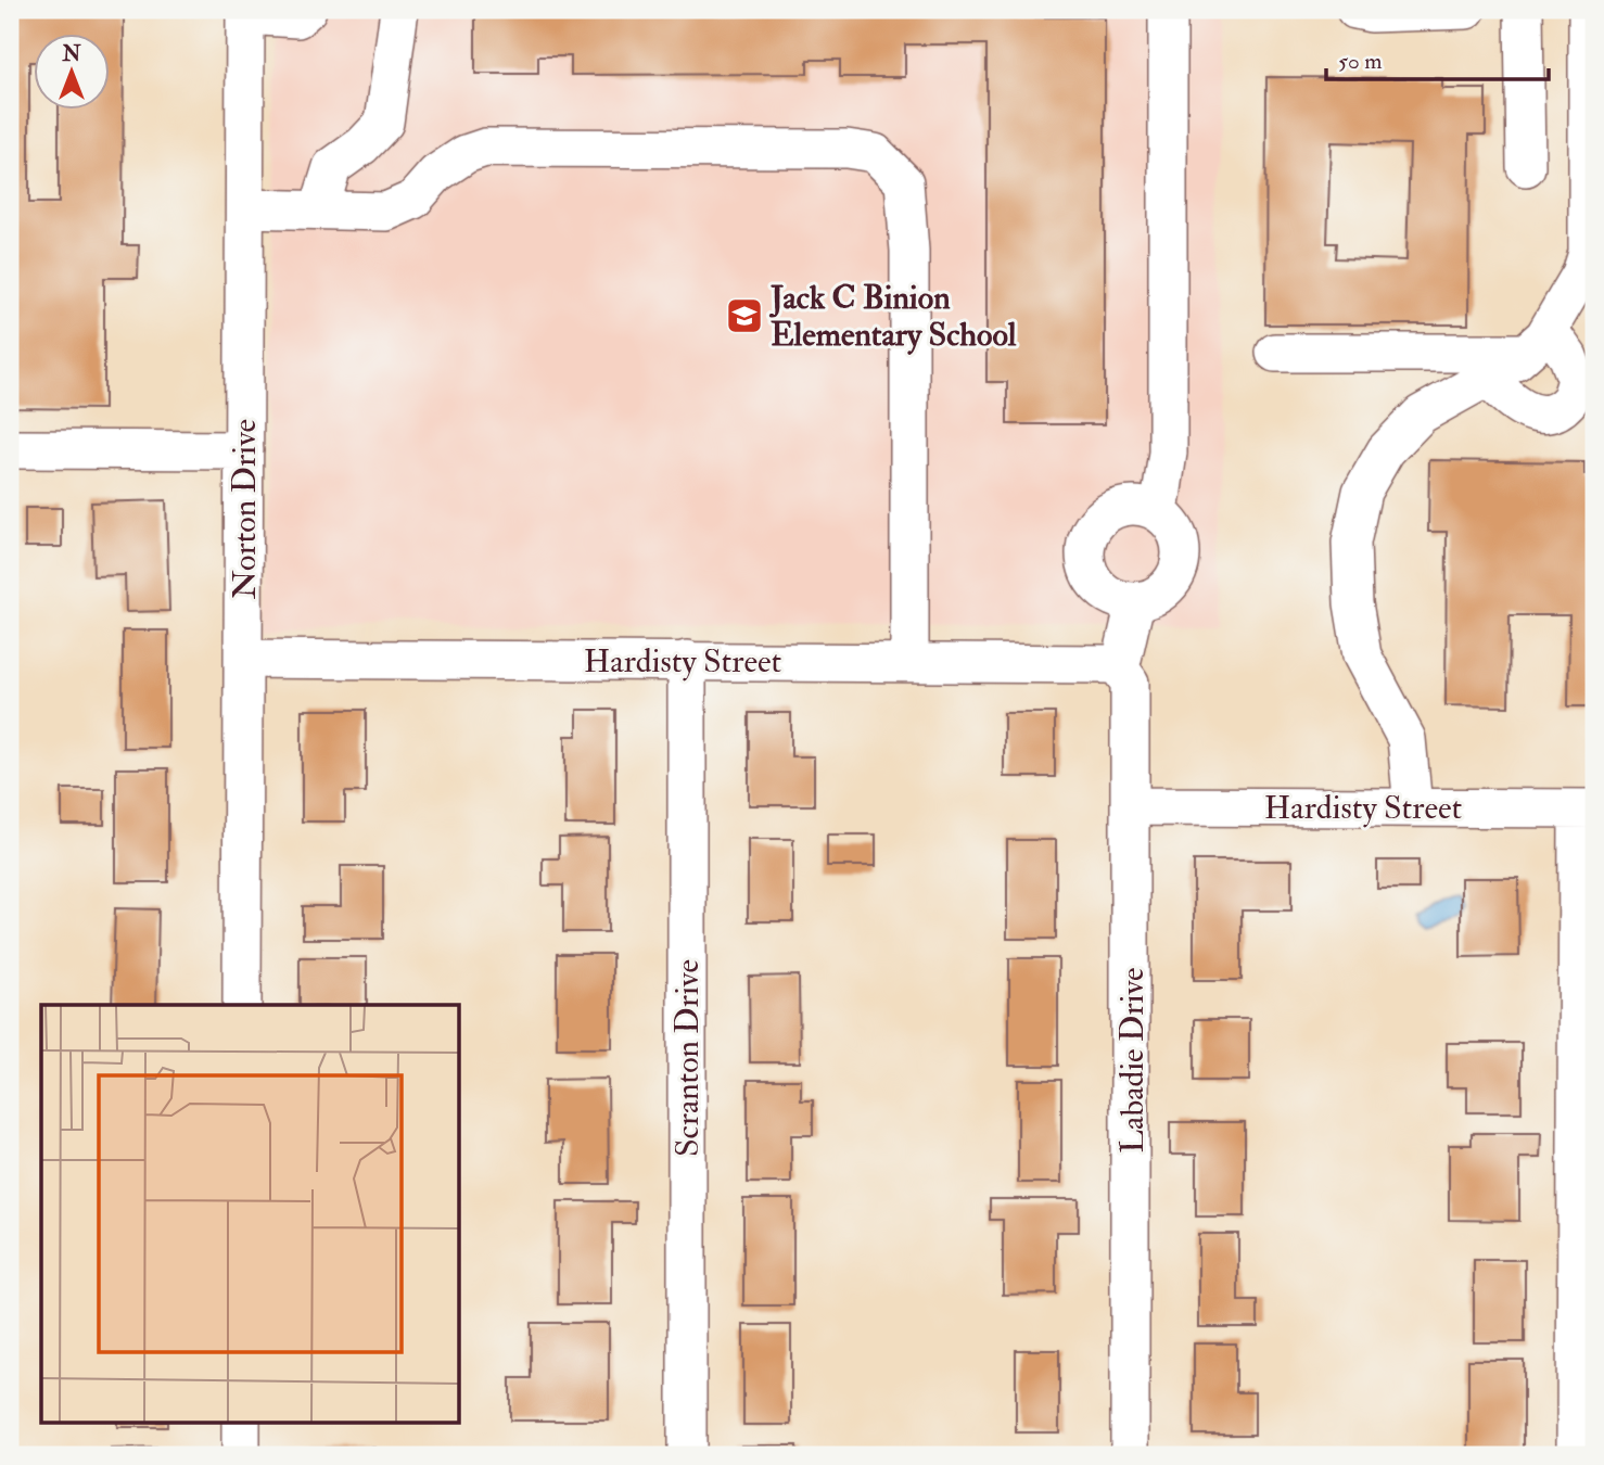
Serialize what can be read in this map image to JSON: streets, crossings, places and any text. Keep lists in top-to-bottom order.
{
  "streets": {
    "street": [
      "Norton Drive",
      "Hardisty Street",
      "Scranton Drive",
      "Labadie Drive"
    ]
  },
  "crossings": [
    ["Norton Drive", "Hardisty Street"],
    ["Hardisty Street", "Scranton Drive"],
    ["Hardisty Street", "Labadie Drive"]
  ],
  "places": {
    "school or university": ["Jack C Binion Elementary School"]
  },
  "scale_bar": "50 m",
  "north": "top"
}
